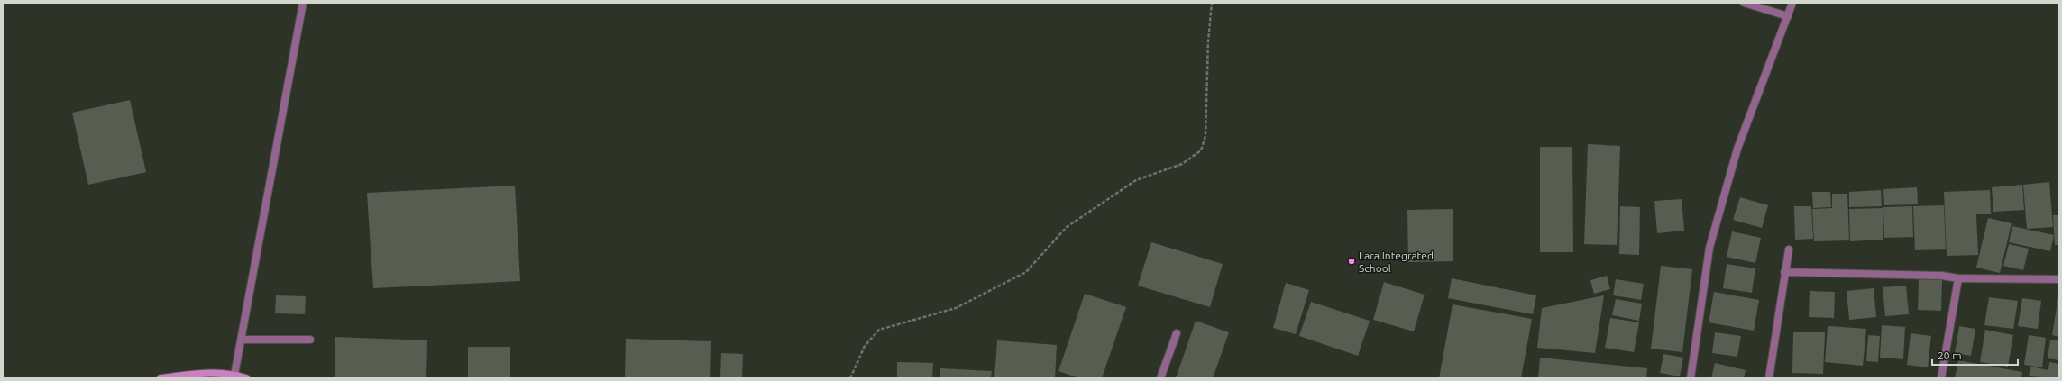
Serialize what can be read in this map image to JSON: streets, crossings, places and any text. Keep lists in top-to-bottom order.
{
  "places": ["Lara Integrated School"],
  "scale_bar": "20 m"
}
